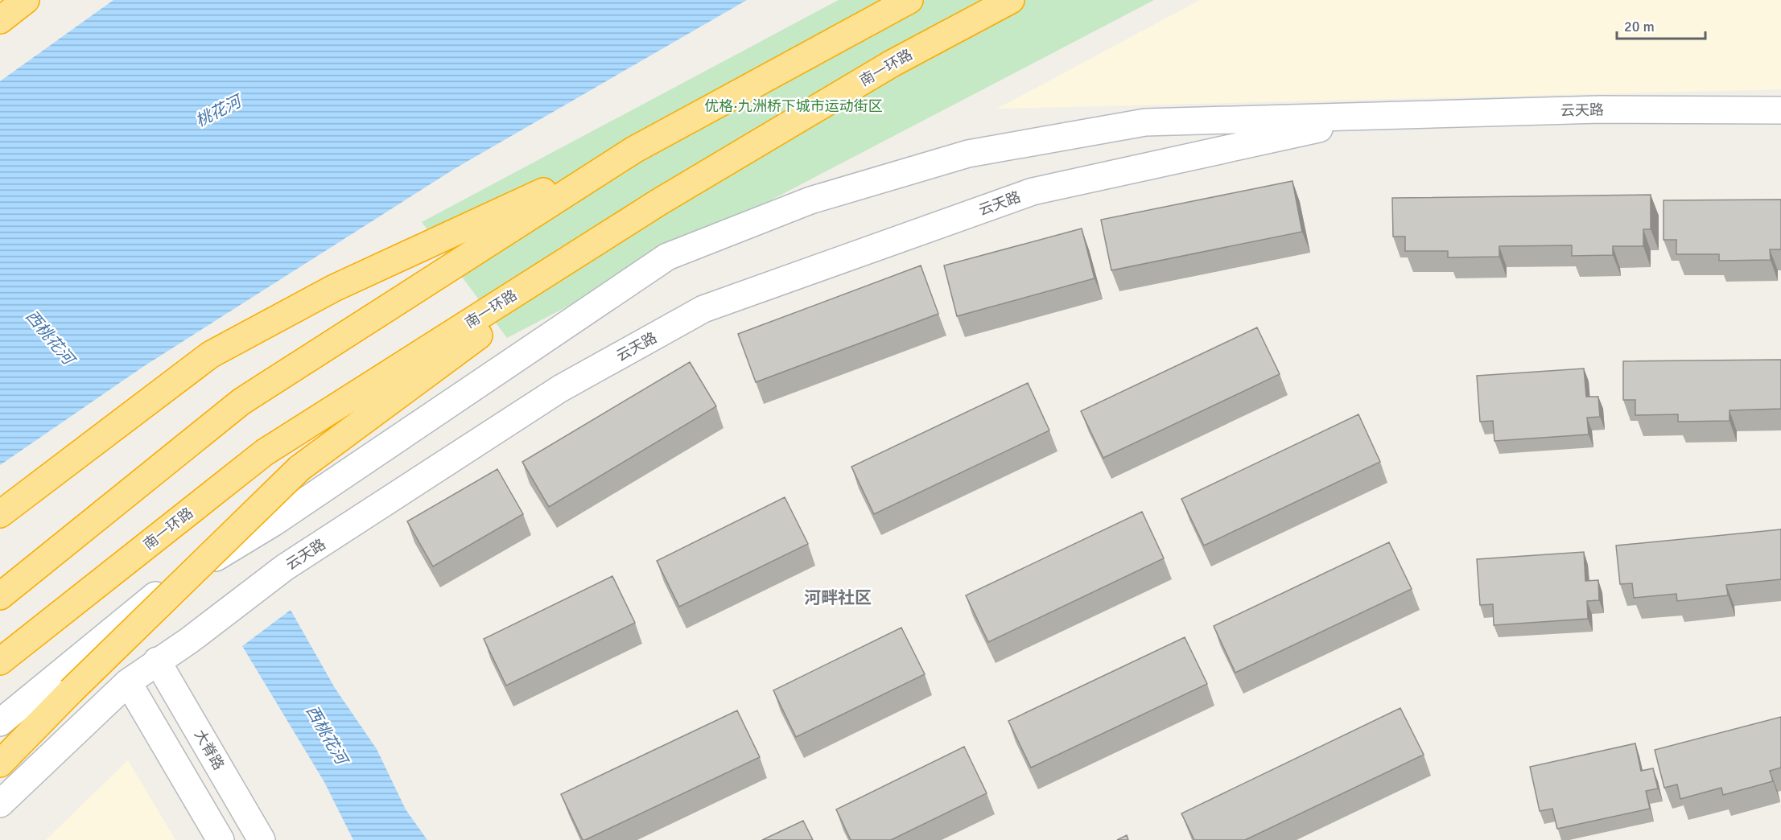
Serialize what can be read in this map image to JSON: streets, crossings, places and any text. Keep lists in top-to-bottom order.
{
  "streets": {
    "highway": ["南一环路"],
    "main road": ["云天路", "大脊路"]
  },
  "crossings": [
    ["云天路", "大脊路"]
  ],
  "districts": ["河畔社区"],
  "water": ["桃花河", "西桃花河"],
  "parks": ["优格·九洲桥下城市运动街区"],
  "scale_bar": "20 m"
}
